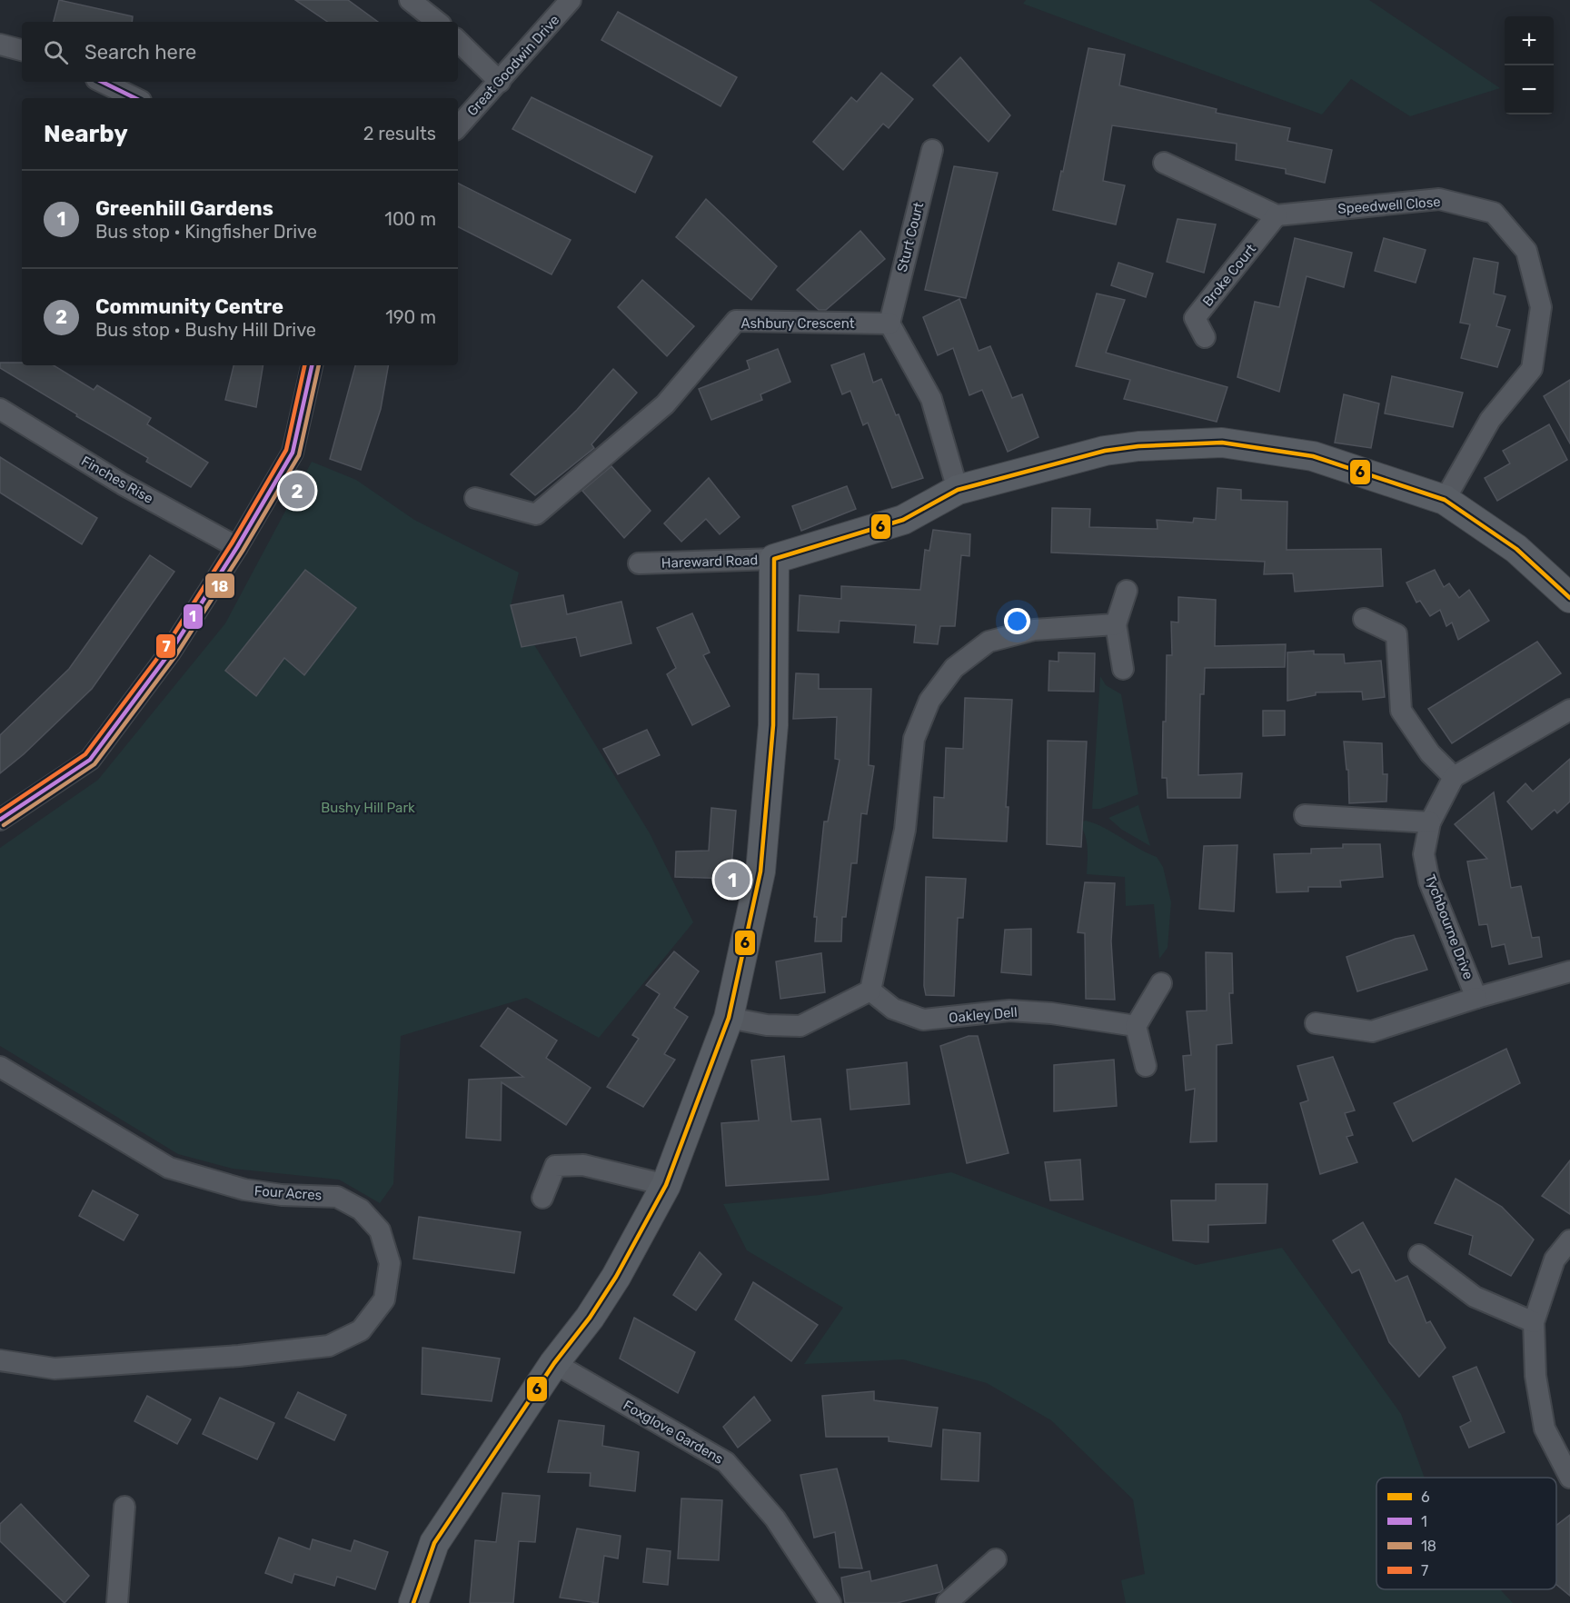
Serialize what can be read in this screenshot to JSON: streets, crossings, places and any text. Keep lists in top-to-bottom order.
{
  "streets": {
    "street": [
      "Great Goodwin Drive",
      "Speedwell Close",
      "Sturt Court",
      "Broke Court",
      "Ashbury Crescent",
      "Finches Rise",
      "Hareward Road",
      "Tychbourne Drive",
      "Oakley Dell",
      "Four Acres",
      "Foxglove Gardens"
    ]
  },
  "crossings": [
    ["Speedwell Close", "Broke Court"],
    ["Speedwell Close", "Hareward Road"],
    ["Sturt Court", "Ashbury Crescent"]
  ],
  "parks": ["Bushy Hill Park"],
  "lines": [
    "transit line 1",
    "transit line 18",
    "transit line 7",
    "transit line 6"
  ],
  "legend": [
    "6",
    "1",
    "18",
    "7"
  ],
  "page": {
    "map_buttons": ["+", "−"],
    "search": "Search here",
    "heading": ["Nearby", "2 results"],
    "list": [
      {
        "mark": "1",
        "name": "Greenhill Gardens",
        "note": "Bus stop · Kingfisher Drive",
        "value": "100 m"
      },
      {
        "mark": "2",
        "name": "Community Centre",
        "note": "Bus stop · Bushy Hill Drive",
        "value": "190 m"
      }
    ],
    "pins": ["2", "1"]
  }
}
